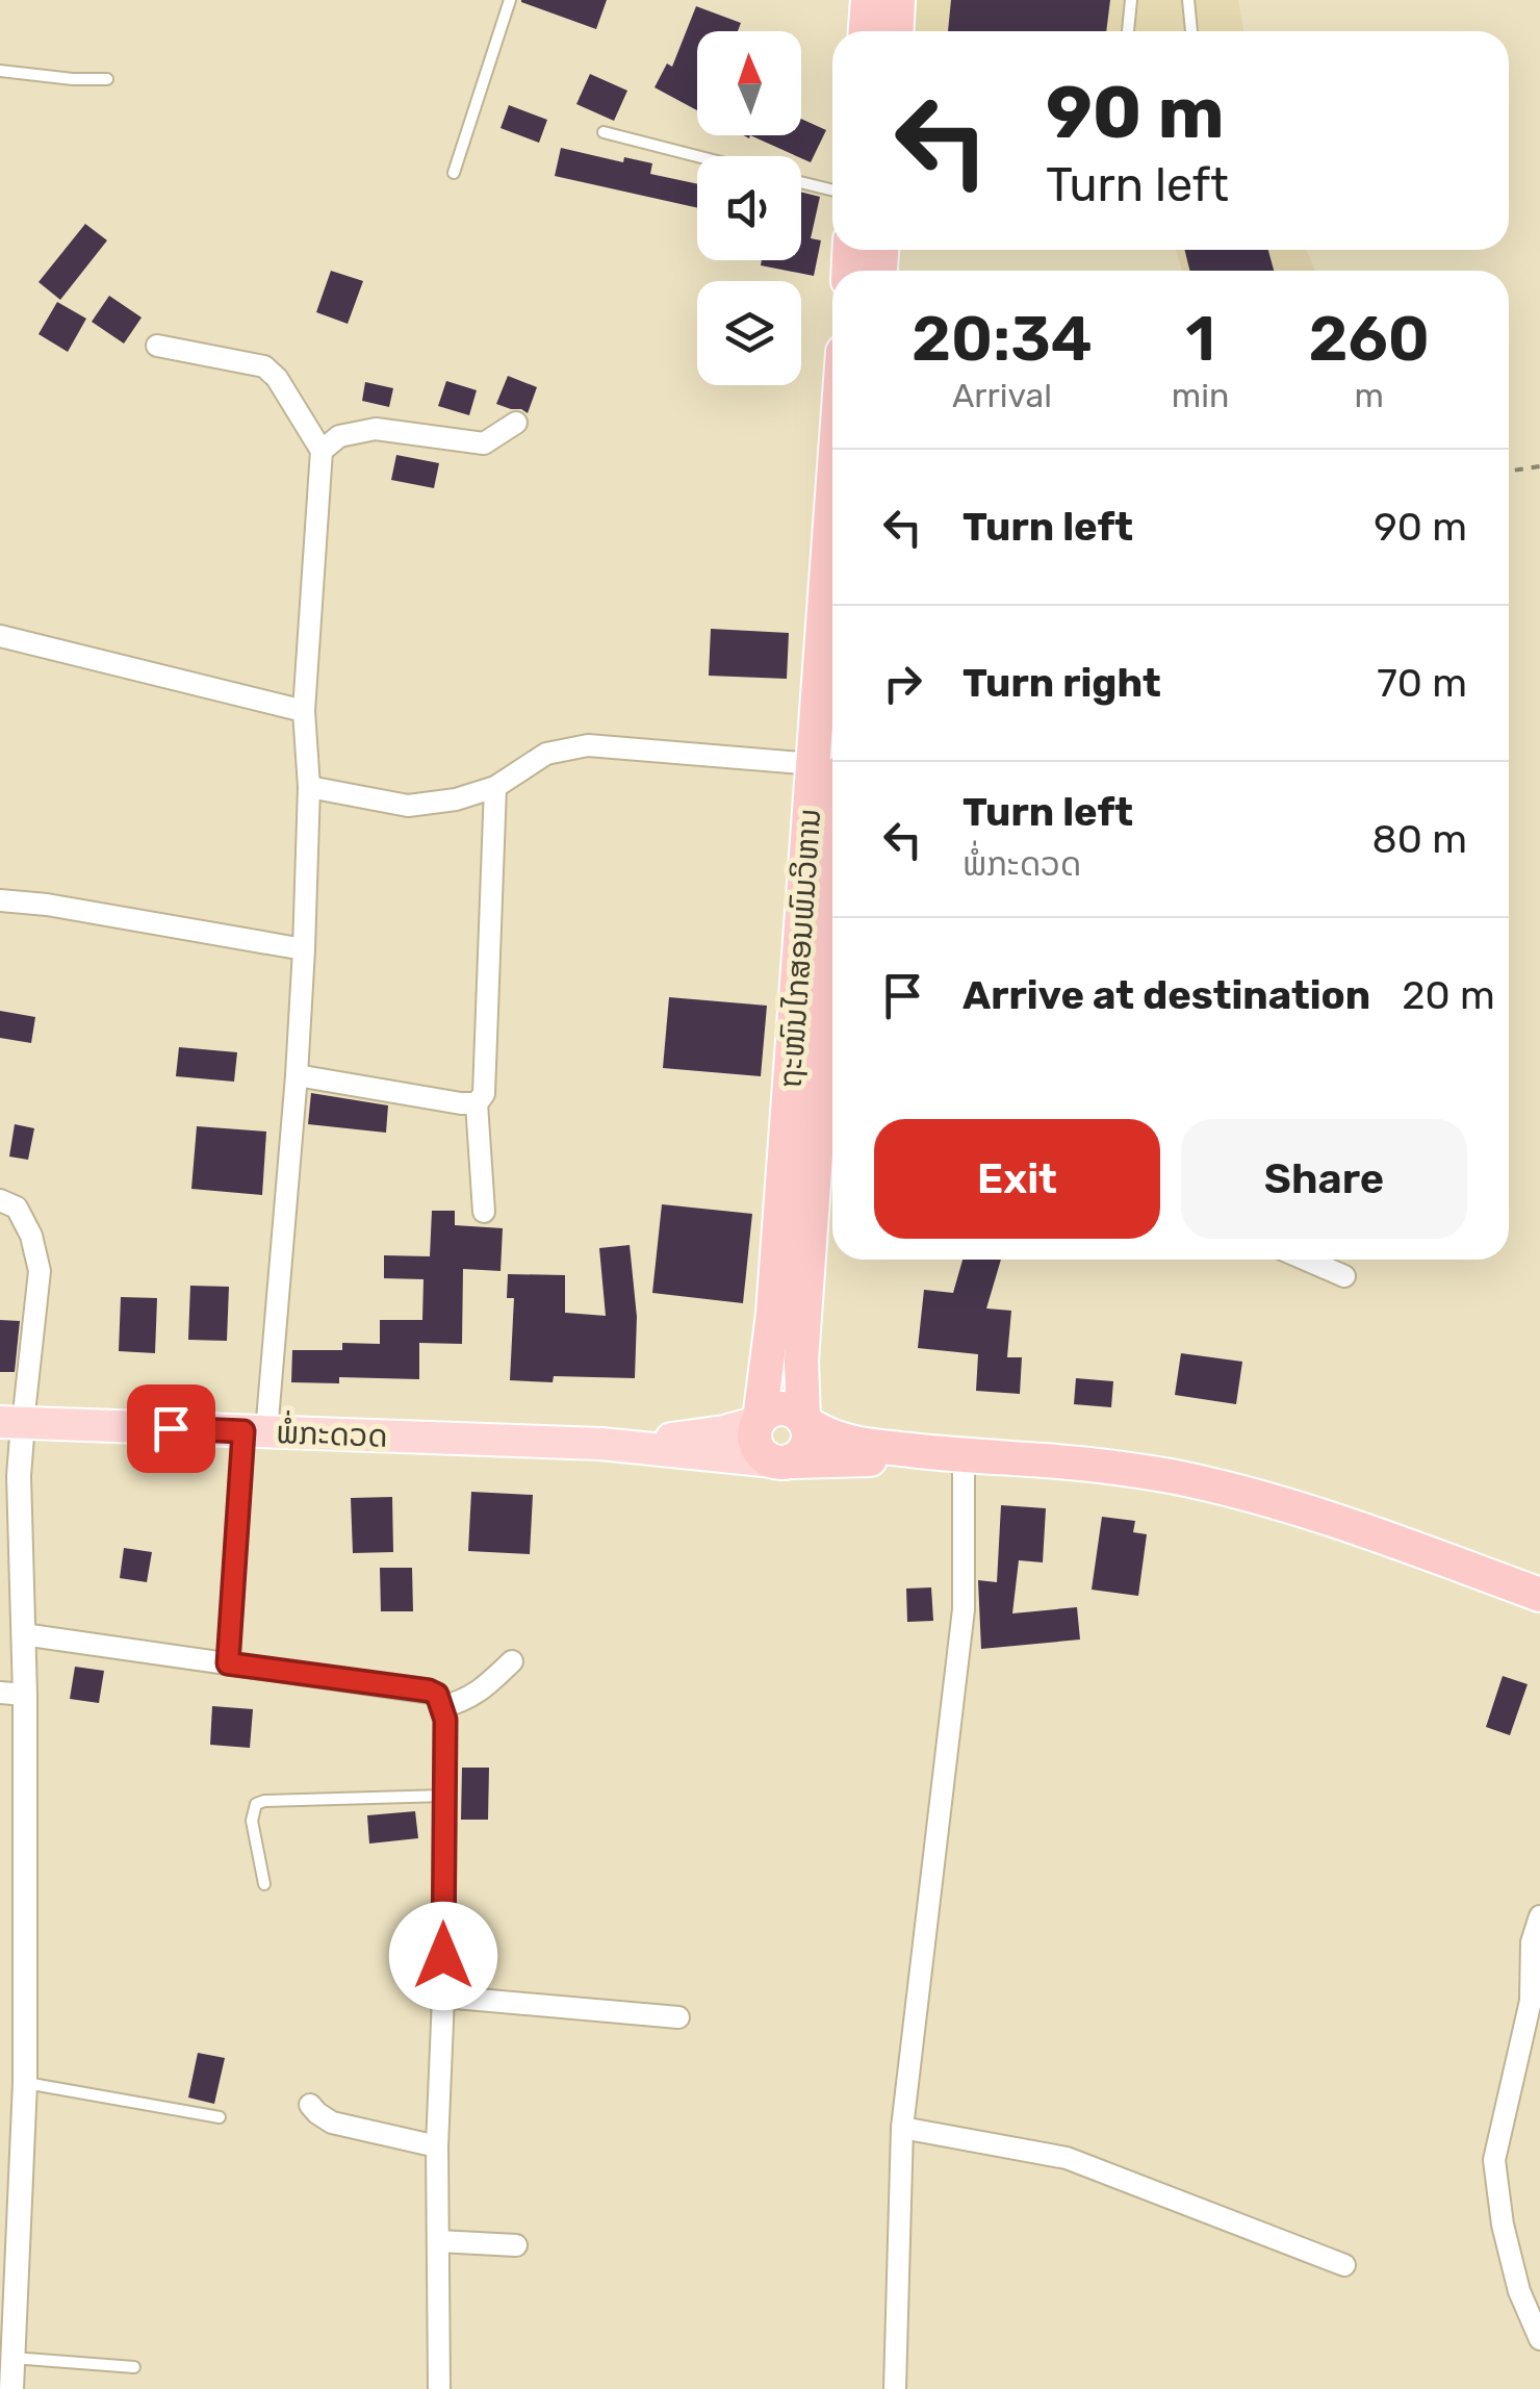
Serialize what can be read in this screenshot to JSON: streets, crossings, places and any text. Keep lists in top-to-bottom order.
{
  "streets": {
    "highway": ["ຖະໜົນໄກສອນພົມວິຫານ"],
    "main road": ["ພໍ່ກະດວດ"]
  },
  "north": "top",
  "page": {
    "turn": ["90 m", "Turn left"],
    "eta": [
      "20:34",
      "Arrival",
      "1",
      "min",
      "260",
      "m"
    ],
    "list": [
      {
        "name": "Turn left",
        "value": "90 m"
      },
      {
        "name": "Turn right",
        "value": "70 m"
      },
      {
        "name": "Turn left",
        "note": "ພໍ່ກະດວດ",
        "value": "80 m"
      },
      {
        "name": "Arrive at destination",
        "value": "20 m"
      }
    ],
    "buttons": ["Exit", "Share"]
  }
}
